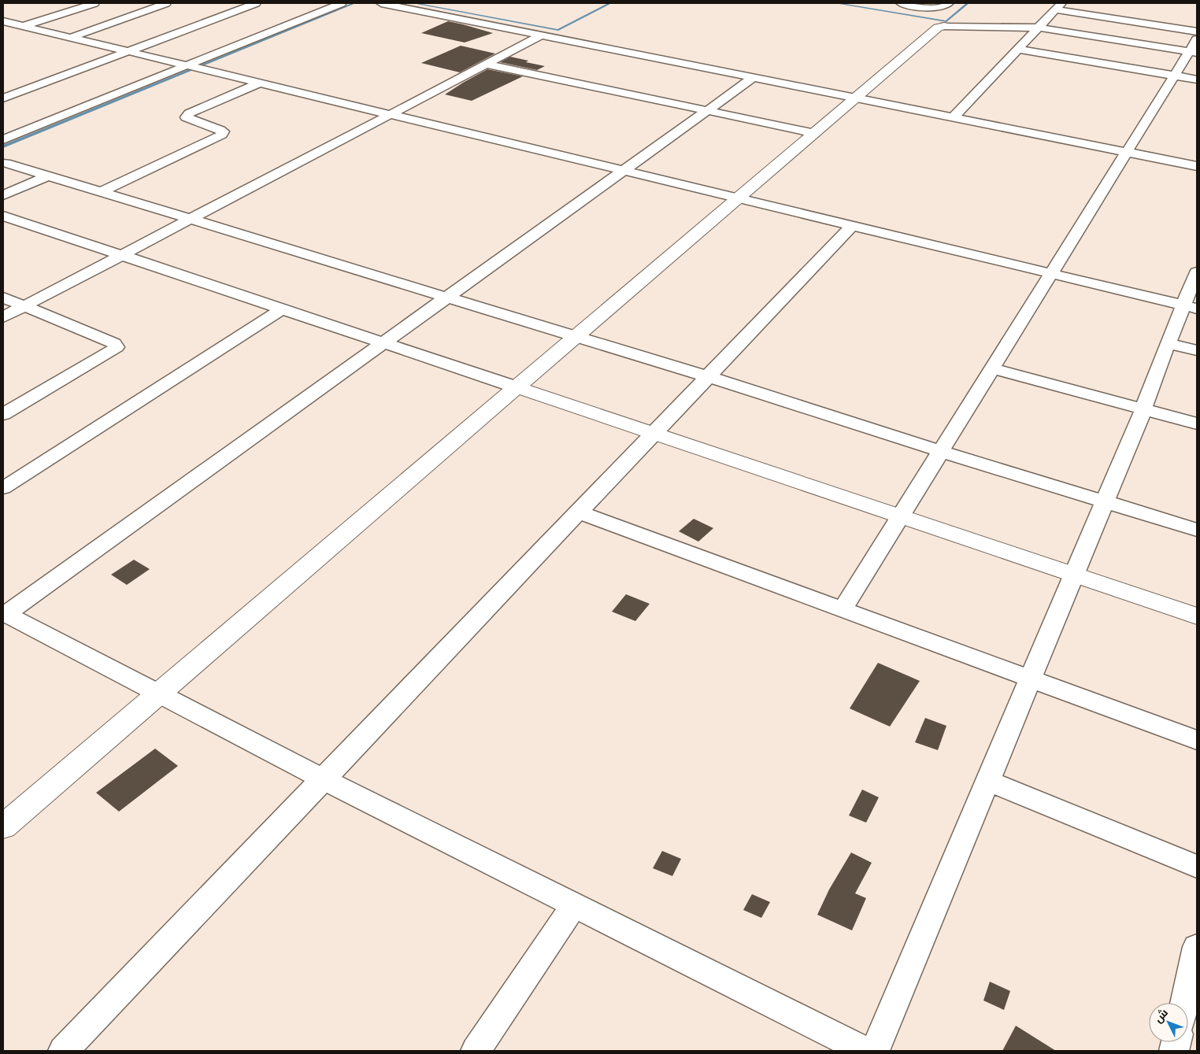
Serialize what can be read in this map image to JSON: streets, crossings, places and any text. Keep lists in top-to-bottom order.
{
  "north": "top left"
}
